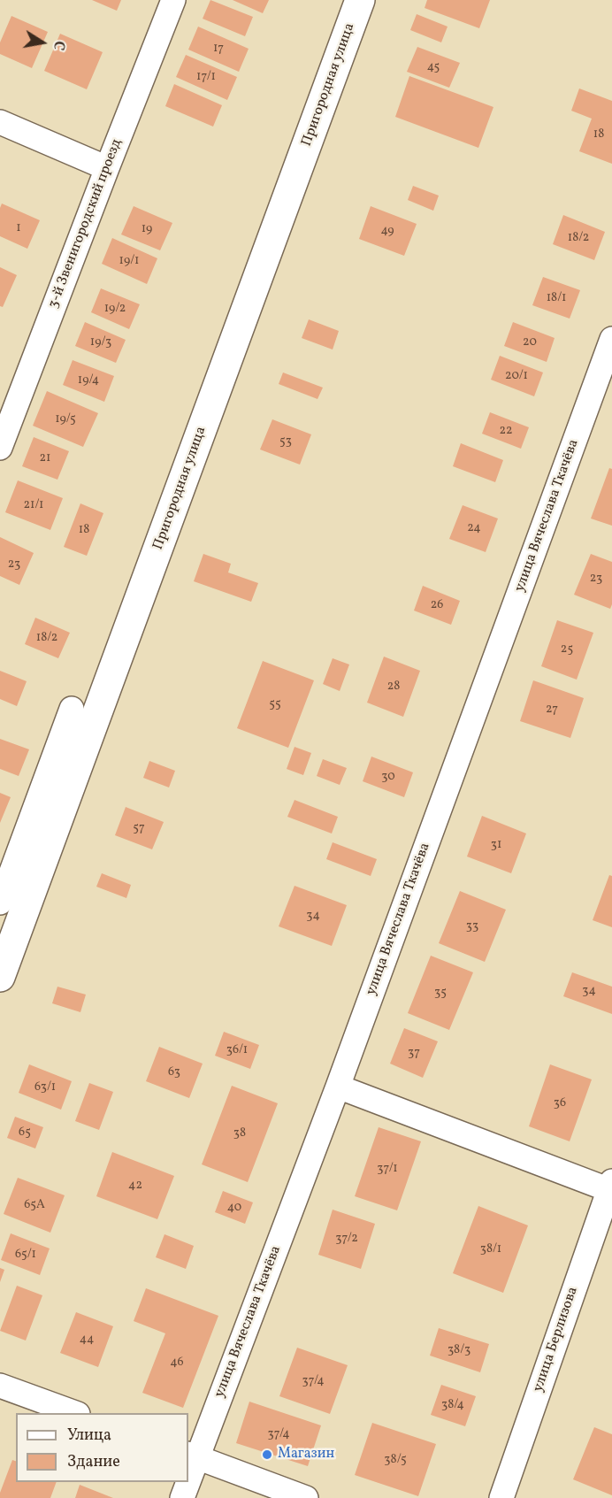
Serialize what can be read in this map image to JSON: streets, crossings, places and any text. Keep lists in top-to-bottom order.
{
  "streets": {
    "street": [
      "Пригородная улица",
      "3-й Звенигородский проезд",
      "улица Вячеслава Ткачёва",
      "улица Берлизова"
    ]
  },
  "places": ["Магазин"],
  "house_numbers": [
    "17",
    "45",
    "17/1",
    "18",
    "1",
    "19",
    "49",
    "18/2",
    "19/1",
    "18/1",
    "19/2",
    "19/3",
    "20",
    "20/1",
    "19/4",
    "19/5",
    "22",
    "53",
    "21",
    "21/1",
    "24",
    "18",
    "23",
    "23",
    "26",
    "18/2",
    "25",
    "28",
    "55",
    "27",
    "30",
    "57",
    "31",
    "34",
    "33",
    "34",
    "35",
    "36/1",
    "37",
    "63",
    "63/1",
    "36",
    "65",
    "38",
    "37/1",
    "42",
    "65А",
    "40",
    "37/2",
    "38/1",
    "65/1",
    "44",
    "38/3",
    "46",
    "37/4",
    "38/4",
    "37/4",
    "38/5"
  ],
  "legend": ["Улица", "Здание"],
  "north": "right"
}
